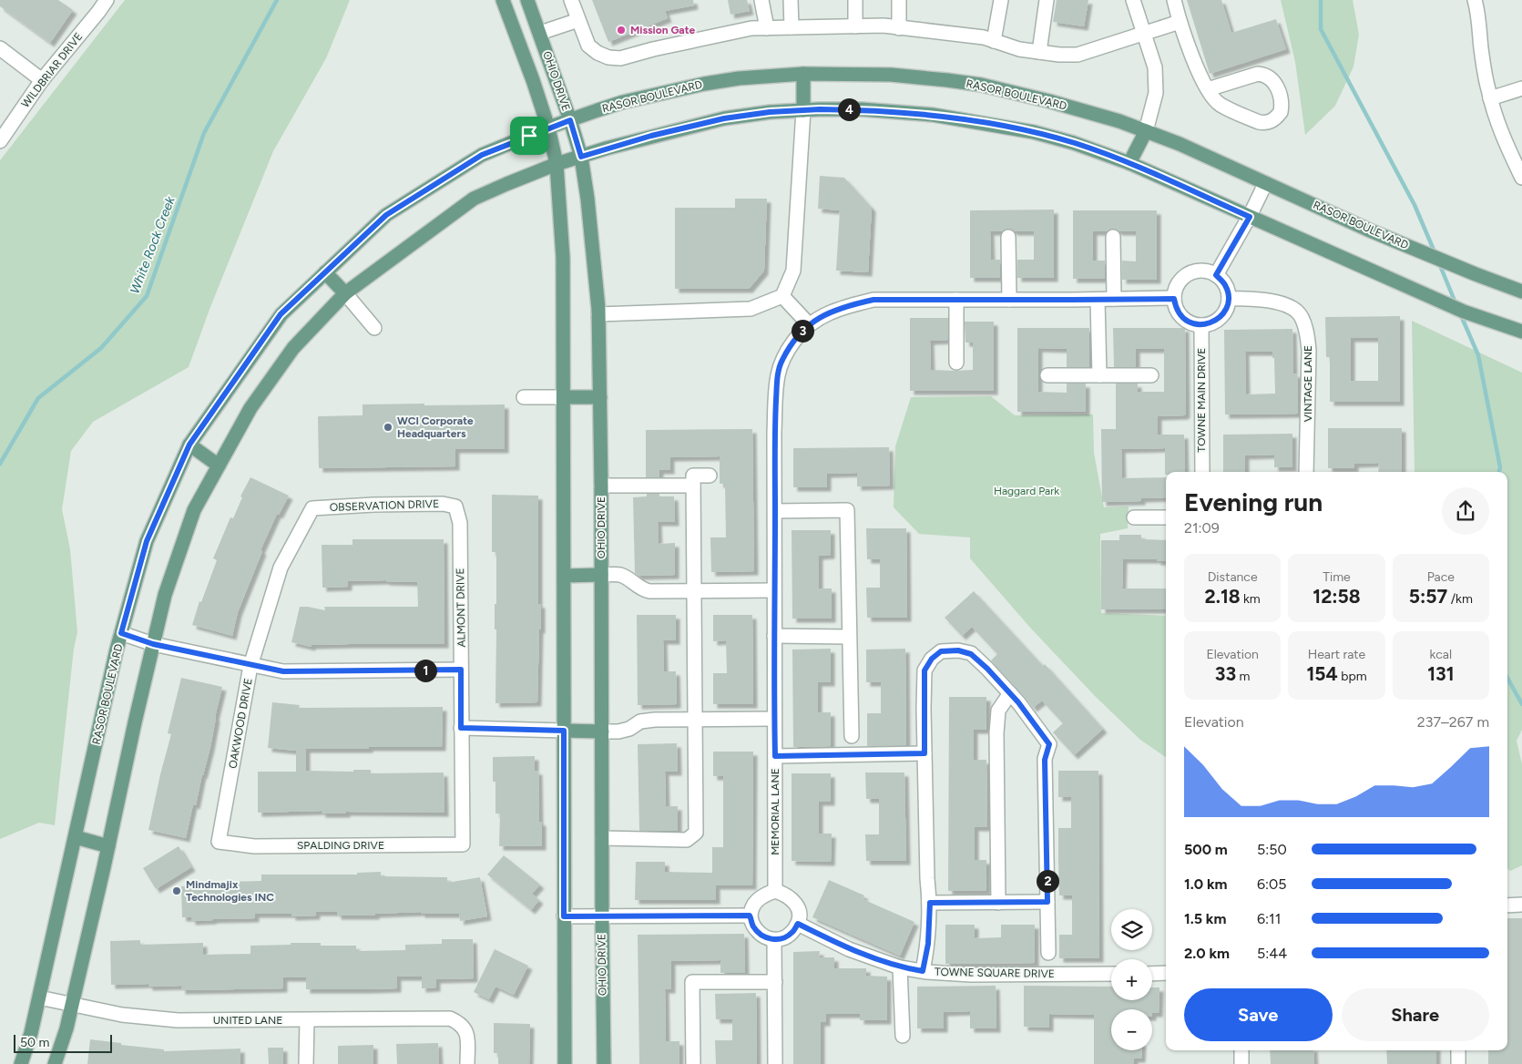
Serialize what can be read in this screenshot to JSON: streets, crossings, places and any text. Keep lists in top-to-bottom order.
{
  "streets": {
    "main road": ["OHIO DRIVE", "RASOR BOULEVARD"],
    "street": [
      "WILDBRIAR DRIVE",
      "VINTAGE LANE",
      "TOWNE MAIN DRIVE",
      "OBSERVATION DRIVE",
      "ALMONT DRIVE",
      "OAKWOOD DRIVE",
      "MEMORIAL LANE",
      "SPALDING DRIVE",
      "TOWNE SQUARE DRIVE",
      "UNITED LANE"
    ]
  },
  "crossings": [
    ["OHIO DRIVE", "RASOR BOULEVARD"],
    ["RASOR BOULEVARD", "UNITED LANE"],
    ["VINTAGE LANE", "TOWNE MAIN DRIVE"],
    ["OBSERVATION DRIVE", "ALMONT DRIVE"],
    ["OBSERVATION DRIVE", "OAKWOOD DRIVE"],
    ["ALMONT DRIVE", "SPALDING DRIVE"],
    ["OAKWOOD DRIVE", "SPALDING DRIVE"],
    ["MEMORIAL LANE", "TOWNE SQUARE DRIVE"]
  ],
  "water": ["White Rock Creek"],
  "parks": ["Haggard Park"],
  "places": ["Mission Gate", "WCI Corporate Headquarters", "Mindmajix Technologies INC"],
  "scale_bar": "50 m",
  "page": {
    "pins": [
      "4",
      "3",
      "1",
      "2"
    ],
    "heading": ["Evening run", "21:09"],
    "stats": [
      ["Distance", "2.18 km"],
      ["Time", "12:58"],
      ["Pace", "5:57 /km"],
      ["Elevation", "33 m"],
      ["Heart rate", "154 bpm"],
      ["kcal", "131"]
    ],
    "chart": ["Elevation", "237–267 m"],
    "list": [
      {
        "name": "500 m",
        "note": "5:50"
      },
      {
        "name": "1.0 km",
        "note": "6:05"
      },
      {
        "name": "1.5 km",
        "note": "6:11"
      },
      {
        "name": "2.0 km",
        "note": "5:44"
      }
    ],
    "map_buttons": ["+", "−"],
    "buttons": ["Save", "Share"],
    "scale": "50 m"
  }
}
